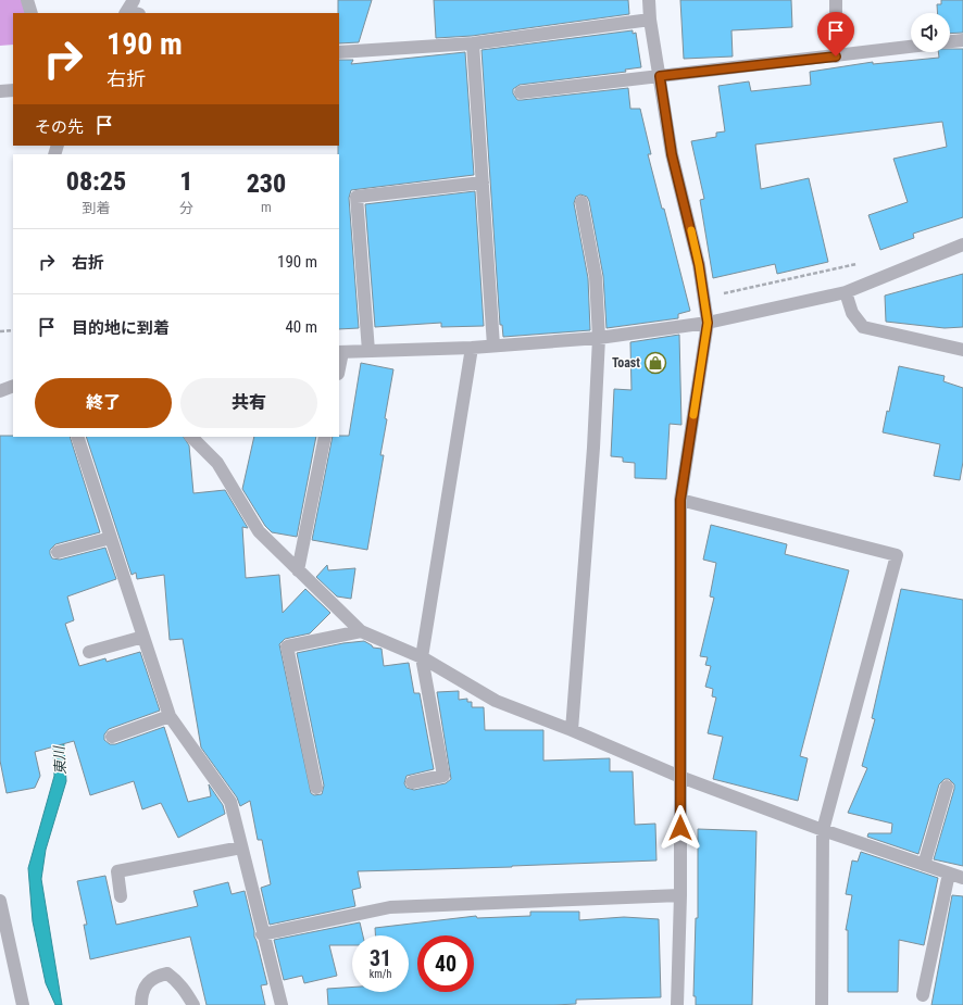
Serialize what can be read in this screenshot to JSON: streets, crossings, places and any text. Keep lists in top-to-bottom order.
{
  "water": ["東川"],
  "places": {
    "shop": ["Toast"]
  },
  "page": {
    "turn": ["190 m", "右折"],
    "then": "その先",
    "eta": [
      "08:25",
      "到着",
      "1",
      "分",
      "230",
      "m"
    ],
    "list": [
      {
        "name": "右折",
        "value": "190 m"
      },
      {
        "name": "目的地に到着",
        "value": "40 m"
      }
    ],
    "buttons": ["終了", "共有"],
    "speed": "31 km/h",
    "limit": "40"
  }
}
